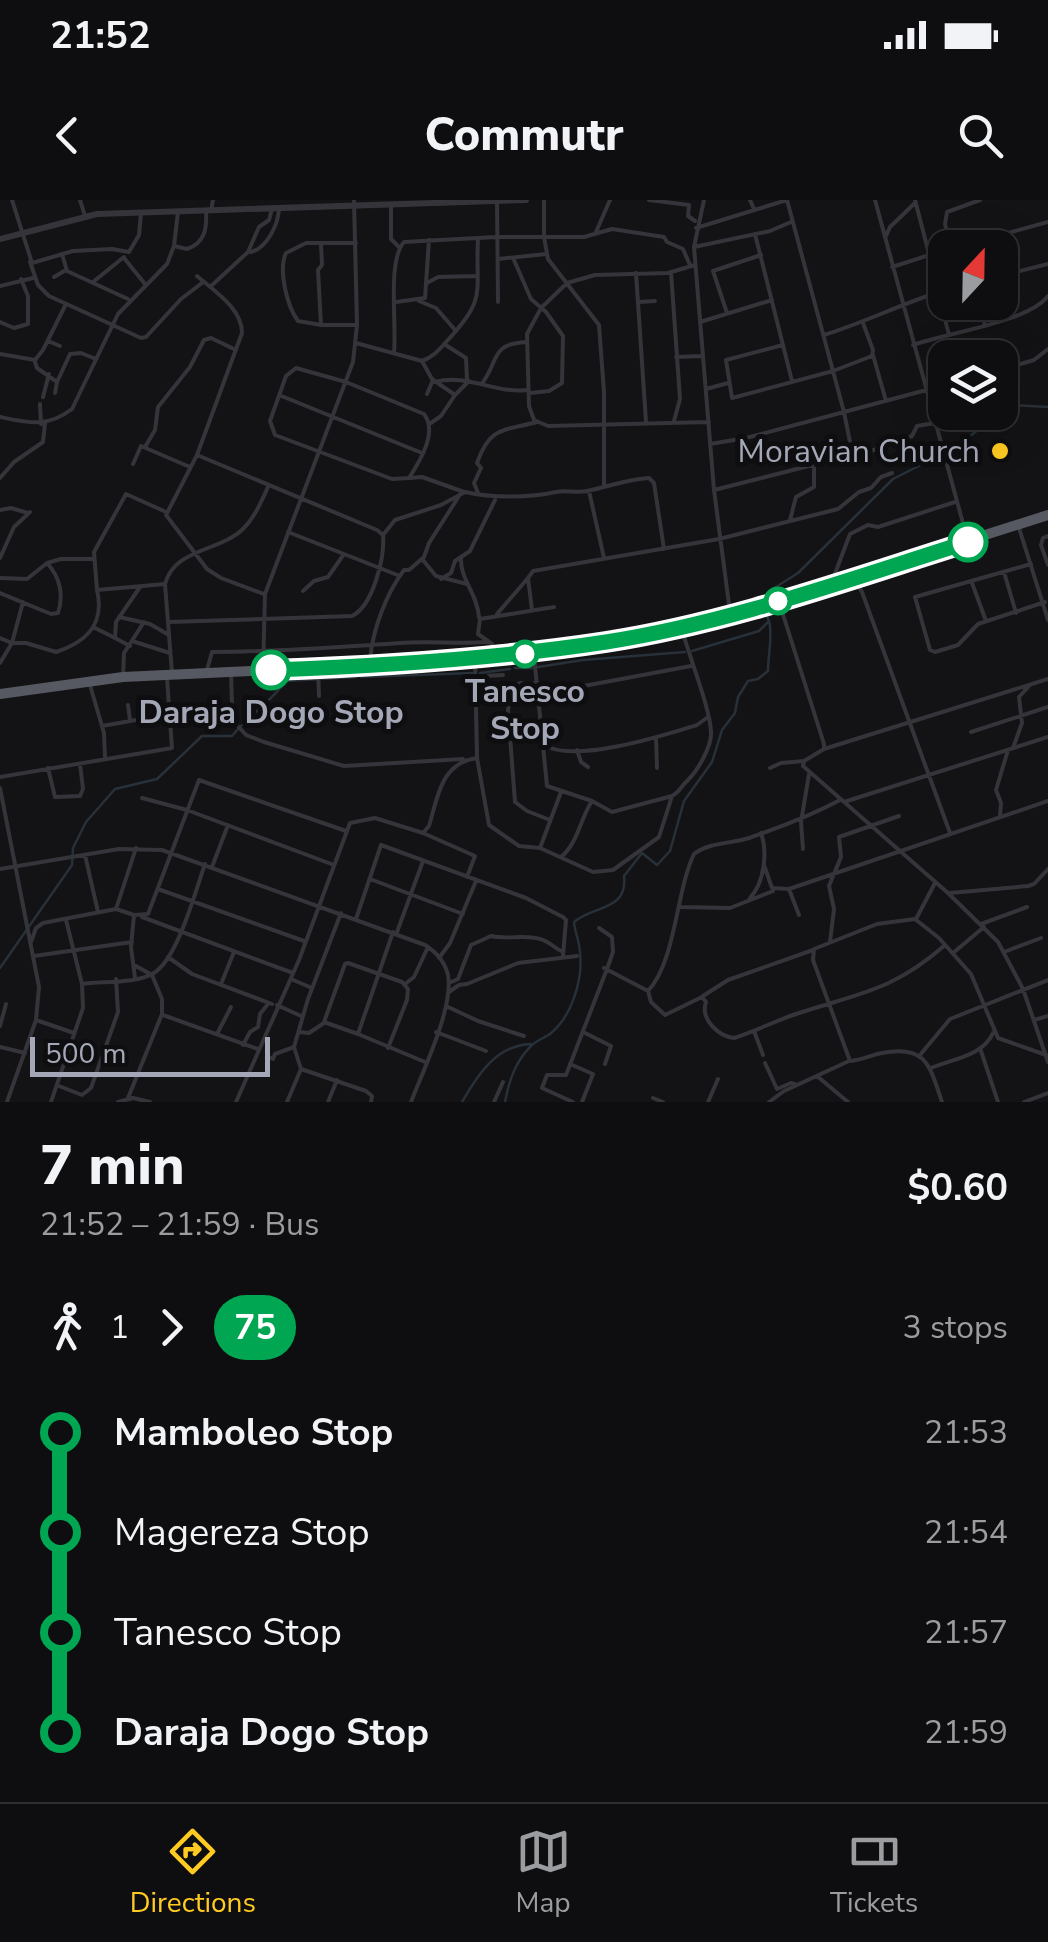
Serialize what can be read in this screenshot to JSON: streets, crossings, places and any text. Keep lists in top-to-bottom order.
{
  "places": ["Moravian Church", "Tanesco Stop", "Daraja Dogo Stop"],
  "lines": ["bus line 75"],
  "scale_bar": "500 m",
  "north": "top",
  "page": {
    "status": "21:52",
    "header": "Commutr",
    "scale": "500 m",
    "heading": ["7 min", "21:52 – 21:59 · Bus", "$0.60"],
    "legs": ["1", "75", "3 stops"],
    "list": [
      {
        "name": "Mamboleo Stop",
        "value": "21:53"
      },
      {
        "name": "Magereza Stop",
        "value": "21:54"
      },
      {
        "name": "Tanesco Stop",
        "value": "21:57"
      },
      {
        "name": "Daraja Dogo Stop",
        "value": "21:59"
      }
    ],
    "tabs": ["Directions", "Map", "Tickets"]
  }
}
